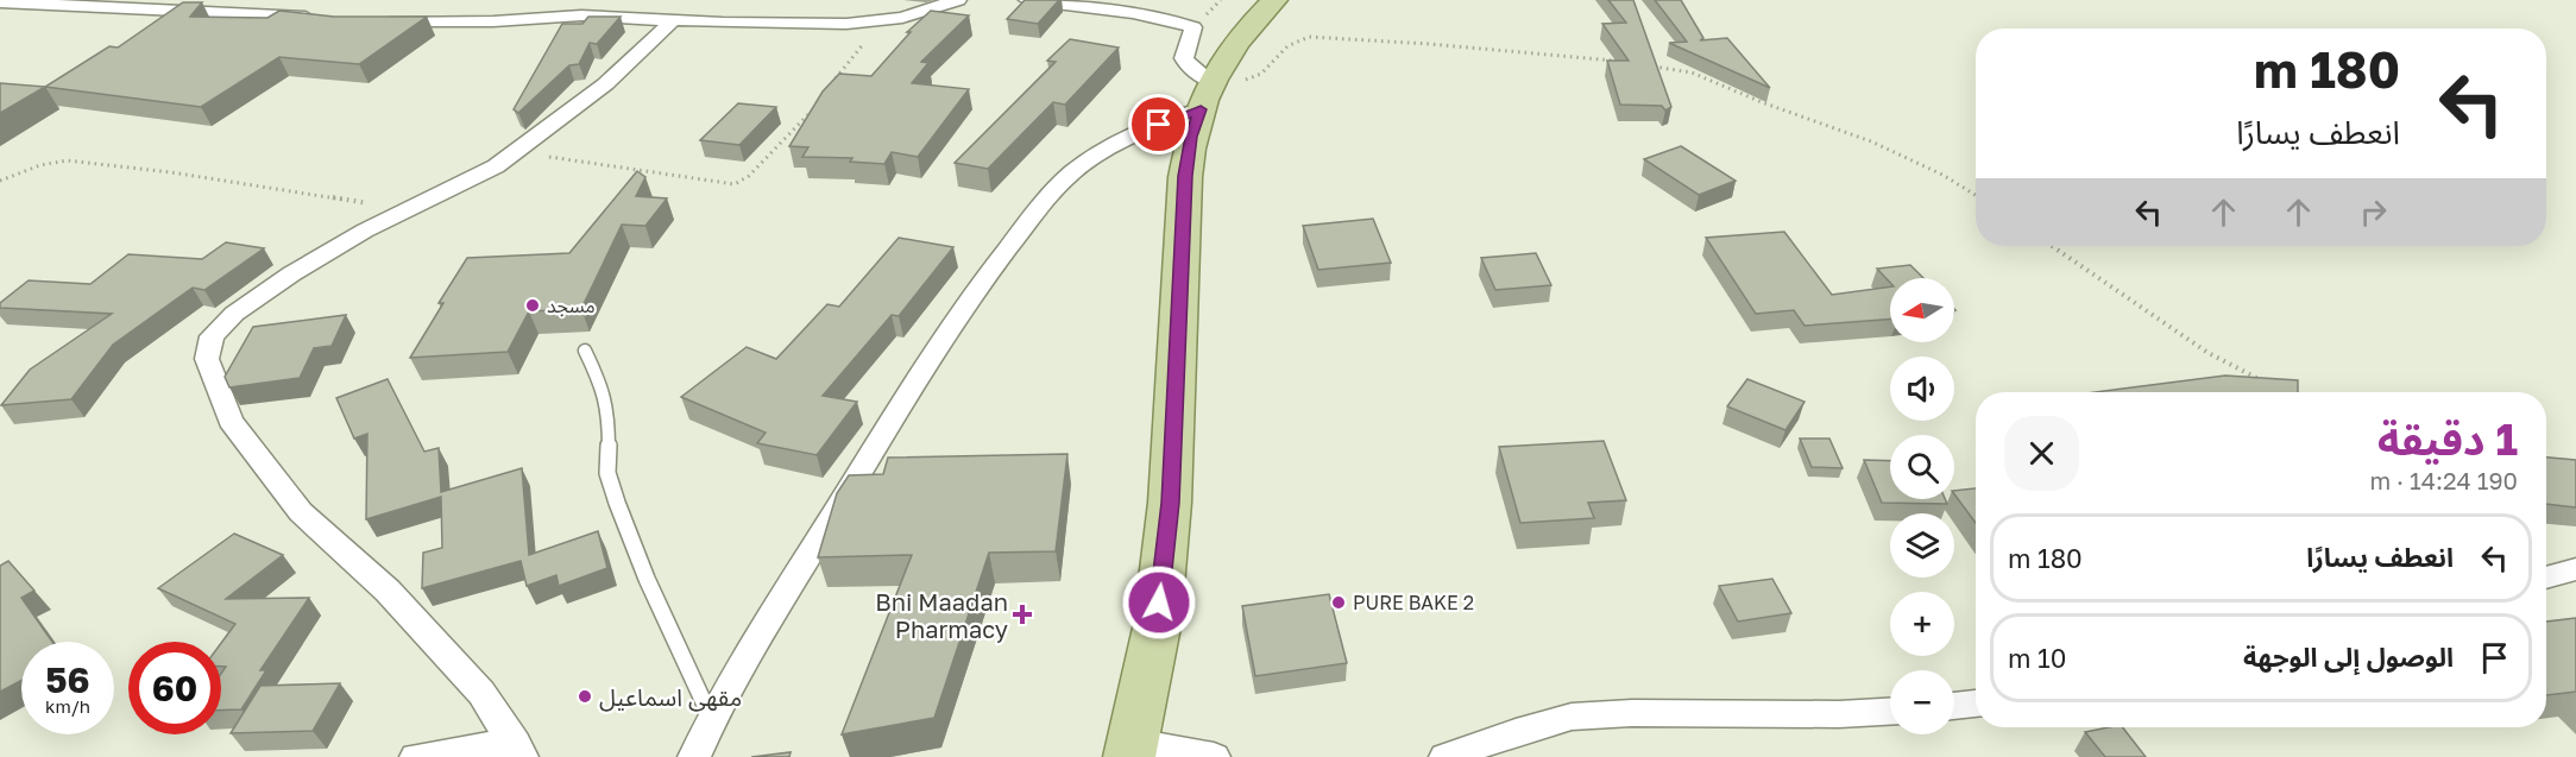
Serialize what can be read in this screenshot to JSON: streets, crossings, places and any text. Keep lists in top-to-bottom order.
{
  "places": {
    "other": ["مسجد", "PURE BAKE 2", "مقهى اسماعيل"],
    "health": ["Bni Maadan Pharmacy"]
  },
  "north": "left",
  "page": {
    "turn": ["180 m", "انعطف يسارًا"],
    "map_buttons": ["+", "−"],
    "heading": ["1 دقيقة", "190 m · 14:24"],
    "list": [
      {
        "name": "انعطف يسارًا",
        "value": "180 m"
      },
      {
        "name": "الوصول إلى الوجهة",
        "value": "10 m"
      }
    ],
    "speed": "56 km/h",
    "limit": "60"
  }
}
